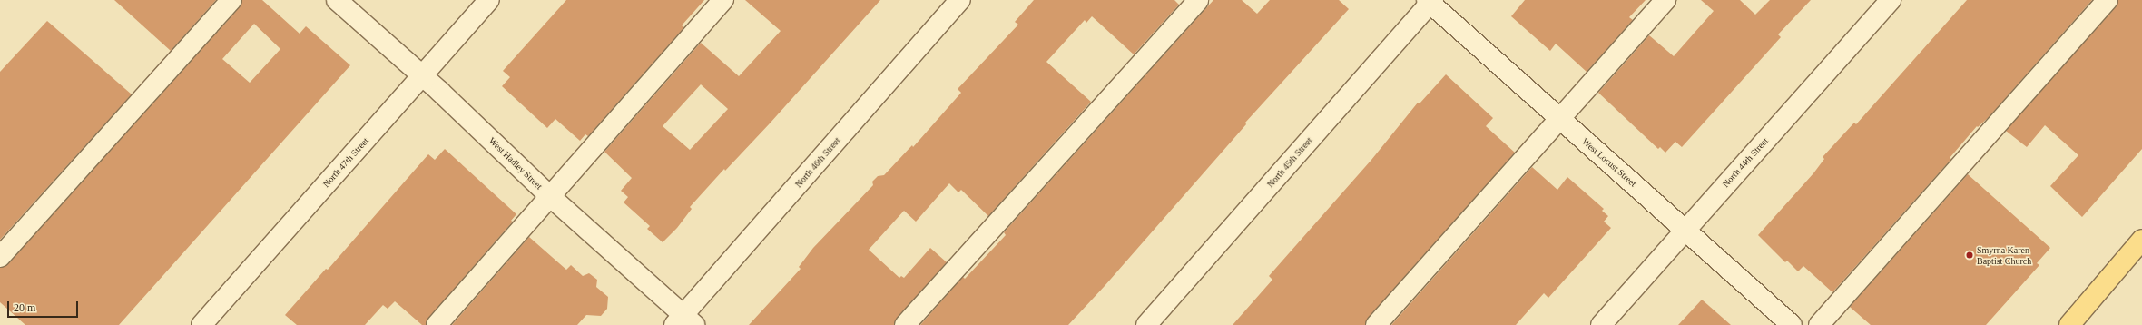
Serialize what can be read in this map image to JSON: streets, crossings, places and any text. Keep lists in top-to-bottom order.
{
  "streets": {
    "street": [
      "North 47th Street",
      "North 46th Street",
      "North 45th Street",
      "West Locust Street",
      "North 44th Street",
      "West Hadley Street"
    ]
  },
  "crossings": [
    ["North 47th Street", "West Hadley Street"],
    ["North 46th Street", "West Hadley Street"],
    ["North 45th Street", "West Locust Street"],
    ["West Locust Street", "North 44th Street"]
  ],
  "places": ["Smyrna Karen Baptist Church"],
  "scale_bar": "20 m"
}
